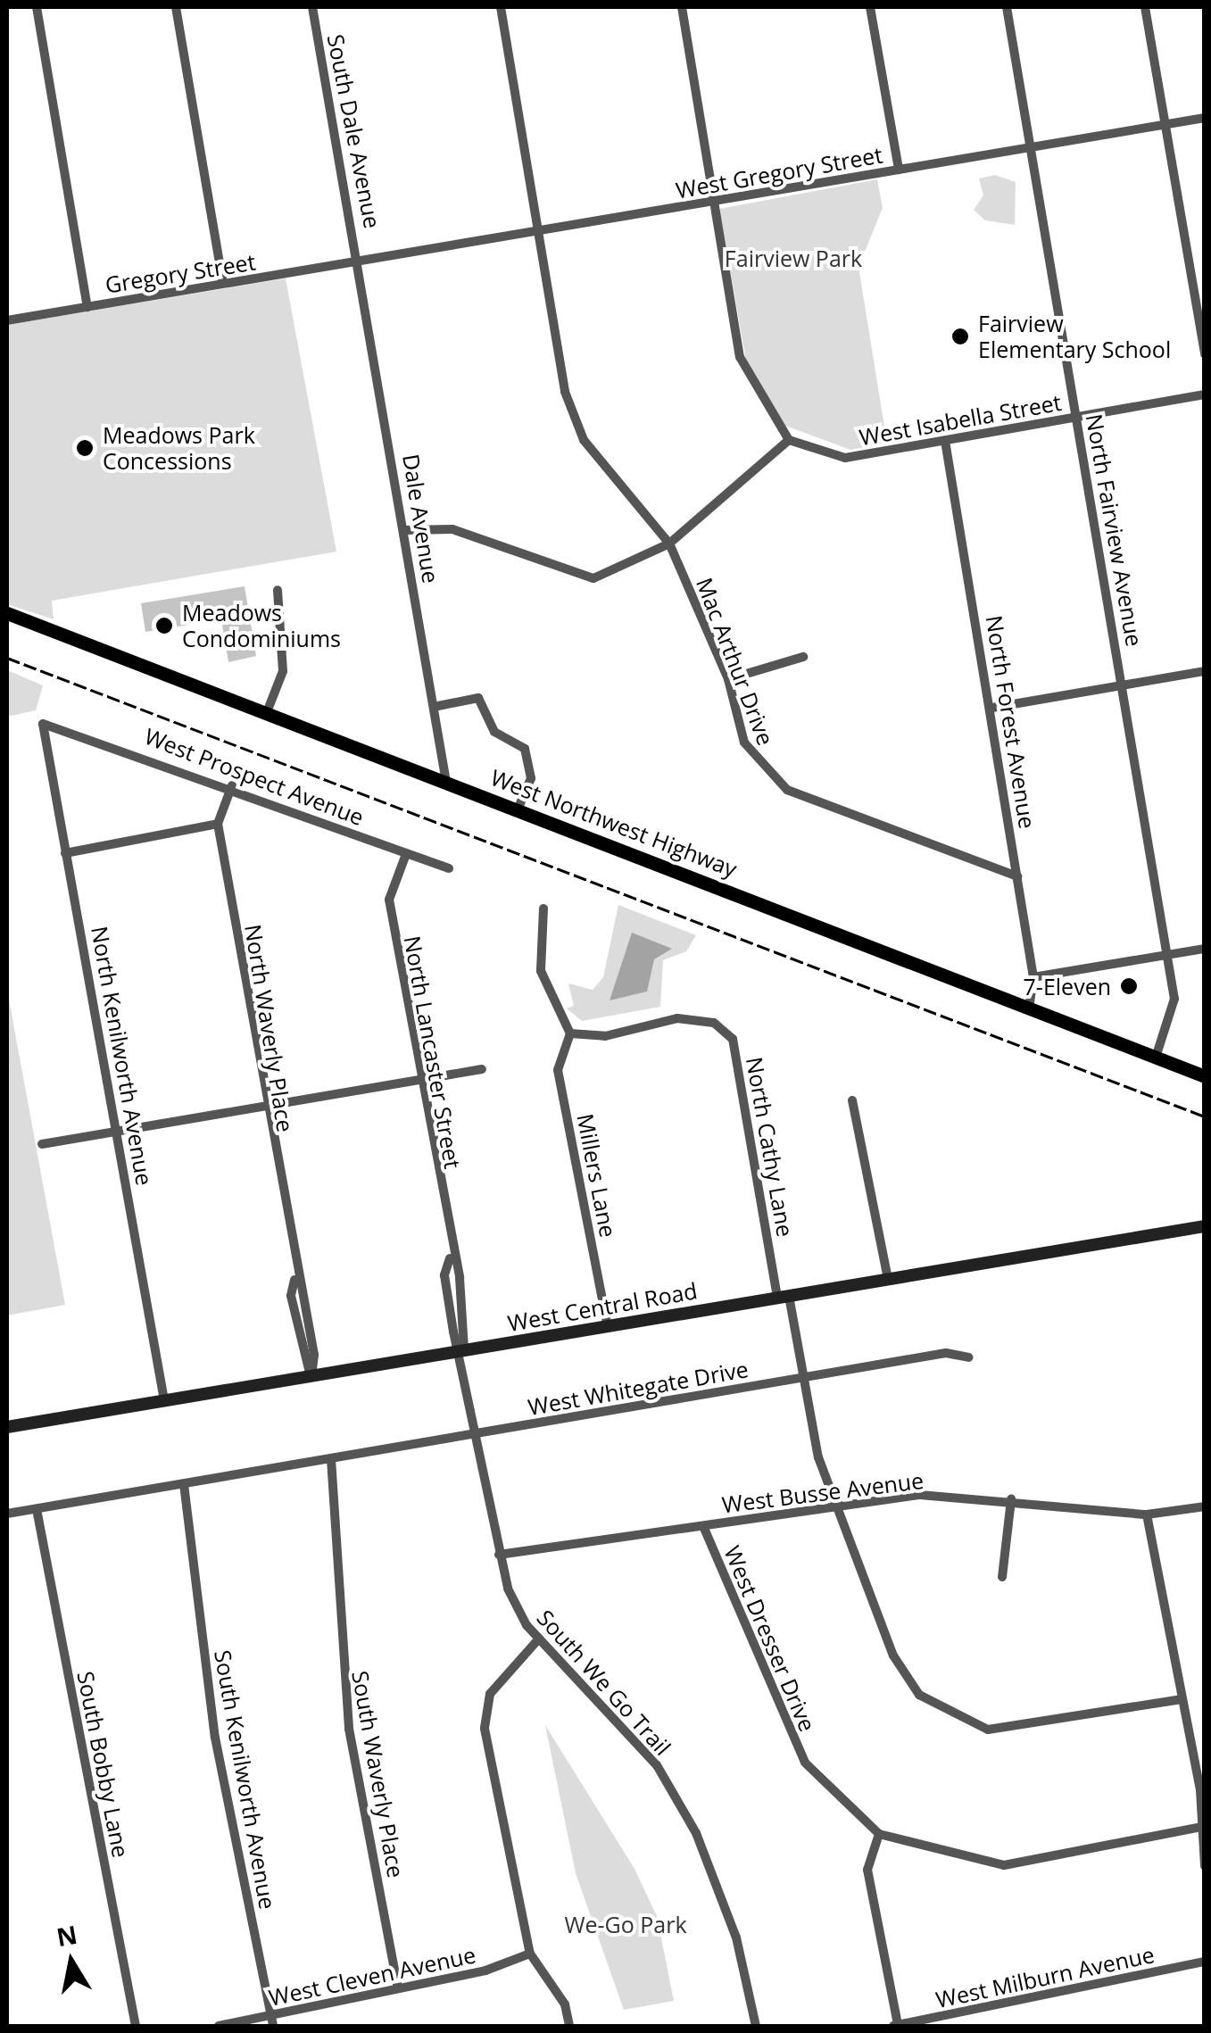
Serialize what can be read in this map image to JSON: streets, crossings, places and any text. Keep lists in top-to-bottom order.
{
  "streets": {
    "main road": ["West Northwest Highway", "West Central Road"],
    "street": [
      "South Dale Avenue",
      "West Gregory Street",
      "Gregory Street",
      "West Isabella Street",
      "Dale Avenue",
      "North Fairview Avenue",
      "Mac Arthur Drive",
      "North Forest Avenue",
      "West Prospect Avenue",
      "North Waverly Place",
      "North Lancaster Street",
      "North Kenilworth Avenue",
      "North Cathy Lane",
      "Millers Lane",
      "West Whitegate Drive",
      "West Busse Avenue",
      "West Dresser Drive",
      "South We Go Trail",
      "South Bobby Lane",
      "South Waverly Place",
      "South Kenilworth Avenue",
      "West Cleven Avenue",
      "West Milburn Avenue"
    ]
  },
  "crossings": [
    ["South Dale Avenue", "West Gregory Street"],
    ["South Dale Avenue", "Gregory Street"],
    ["South Dale Avenue", "Dale Avenue"],
    ["West Gregory Street", "Gregory Street"],
    ["West Gregory Street", "Dale Avenue"],
    ["West Gregory Street", "North Fairview Avenue"],
    ["West Gregory Street", "Mac Arthur Drive"],
    ["Gregory Street", "Dale Avenue"],
    ["West Isabella Street", "North Fairview Avenue"],
    ["West Isabella Street", "North Forest Avenue"],
    ["Dale Avenue", "West Northwest Highway"],
    ["North Fairview Avenue", "West Northwest Highway"],
    ["Mac Arthur Drive", "North Forest Avenue"],
    ["North Forest Avenue", "West Northwest Highway"],
    ["West Prospect Avenue", "North Waverly Place"],
    ["West Prospect Avenue", "North Lancaster Street"],
    ["West Prospect Avenue", "North Kenilworth Avenue"],
    ["North Waverly Place", "West Central Road"],
    ["North Lancaster Street", "West Central Road"],
    ["North Lancaster Street", "South We Go Trail"],
    ["North Kenilworth Avenue", "West Central Road"],
    ["North Cathy Lane", "Millers Lane"],
    ["North Cathy Lane", "West Central Road"],
    ["North Cathy Lane", "West Whitegate Drive"],
    ["North Cathy Lane", "West Busse Avenue"],
    ["Millers Lane", "West Central Road"],
    ["West Central Road", "South We Go Trail"],
    ["West Whitegate Drive", "South We Go Trail"],
    ["West Busse Avenue", "West Dresser Drive"],
    ["West Busse Avenue", "South We Go Trail"],
    ["South Waverly Place", "West Cleven Avenue"],
    ["South Kenilworth Avenue", "West Cleven Avenue"]
  ],
  "parks": ["Fairview Park", "We-Go Park"],
  "places": [
    "Fairview Elementary School",
    "Meadows Park Concessions",
    "Meadows Condominiums",
    "7-Eleven"
  ],
  "north": "top"
}
